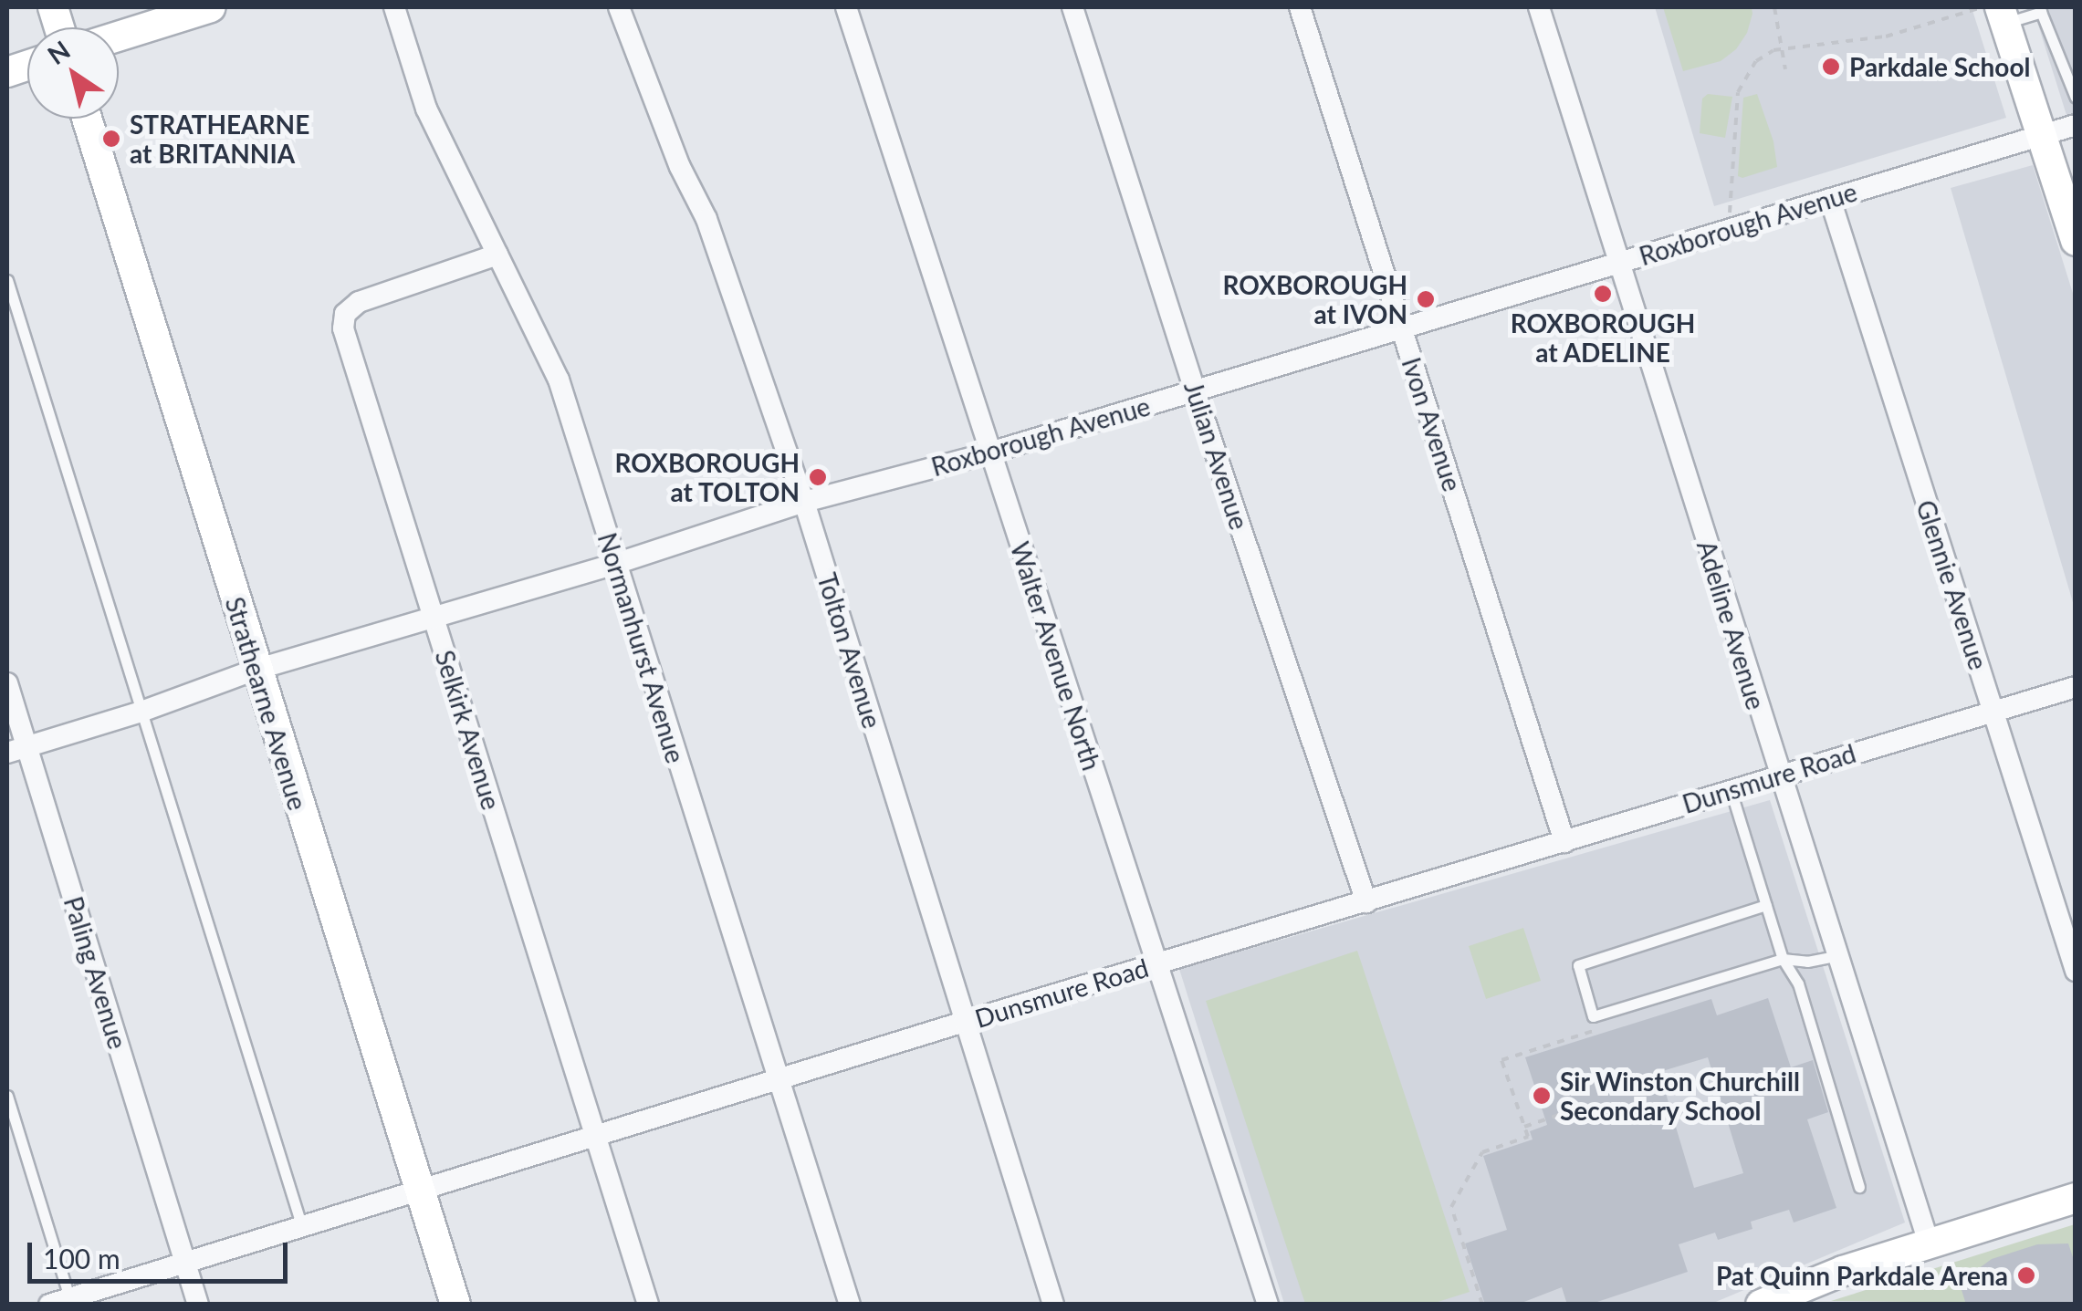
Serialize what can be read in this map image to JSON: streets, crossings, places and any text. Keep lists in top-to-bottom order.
{
  "streets": {
    "street": [
      "Roxborough Avenue",
      "Ivon Avenue",
      "Julian Avenue",
      "Glennie Avenue",
      "Adeline Avenue",
      "Normanhurst Avenue",
      "Tolton Avenue",
      "Walter Avenue North",
      "Strathearne Avenue",
      "Selkirk Avenue",
      "Dunsmure Road",
      "Paling Avenue"
    ]
  },
  "crossings": [
    ["Roxborough Avenue", "Ivon Avenue"],
    ["Roxborough Avenue", "Julian Avenue"],
    ["Roxborough Avenue", "Glennie Avenue"],
    ["Roxborough Avenue", "Adeline Avenue"],
    ["Roxborough Avenue", "Normanhurst Avenue"],
    ["Roxborough Avenue", "Tolton Avenue"],
    ["Roxborough Avenue", "Walter Avenue North"],
    ["Roxborough Avenue", "Strathearne Avenue"],
    ["Roxborough Avenue", "Selkirk Avenue"],
    ["Roxborough Avenue", "Paling Avenue"],
    ["Ivon Avenue", "Dunsmure Road"],
    ["Julian Avenue", "Dunsmure Road"],
    ["Glennie Avenue", "Dunsmure Road"],
    ["Adeline Avenue", "Dunsmure Road"],
    ["Normanhurst Avenue", "Selkirk Avenue"],
    ["Normanhurst Avenue", "Dunsmure Road"],
    ["Tolton Avenue", "Dunsmure Road"],
    ["Walter Avenue North", "Dunsmure Road"],
    ["Strathearne Avenue", "Dunsmure Road"],
    ["Selkirk Avenue", "Dunsmure Road"],
    ["Dunsmure Road", "Paling Avenue"]
  ],
  "places": [
    "Parkdale School",
    "STRATHEARNE at BRITANNIA",
    "ROXBOROUGH at ADELINE",
    "ROXBOROUGH at IVON",
    "ROXBOROUGH at TOLTON",
    "Sir Winston Churchill Secondary School",
    "Pat Quinn Parkdale Arena"
  ],
  "scale_bar": "100 m",
  "north": "top left"
}
